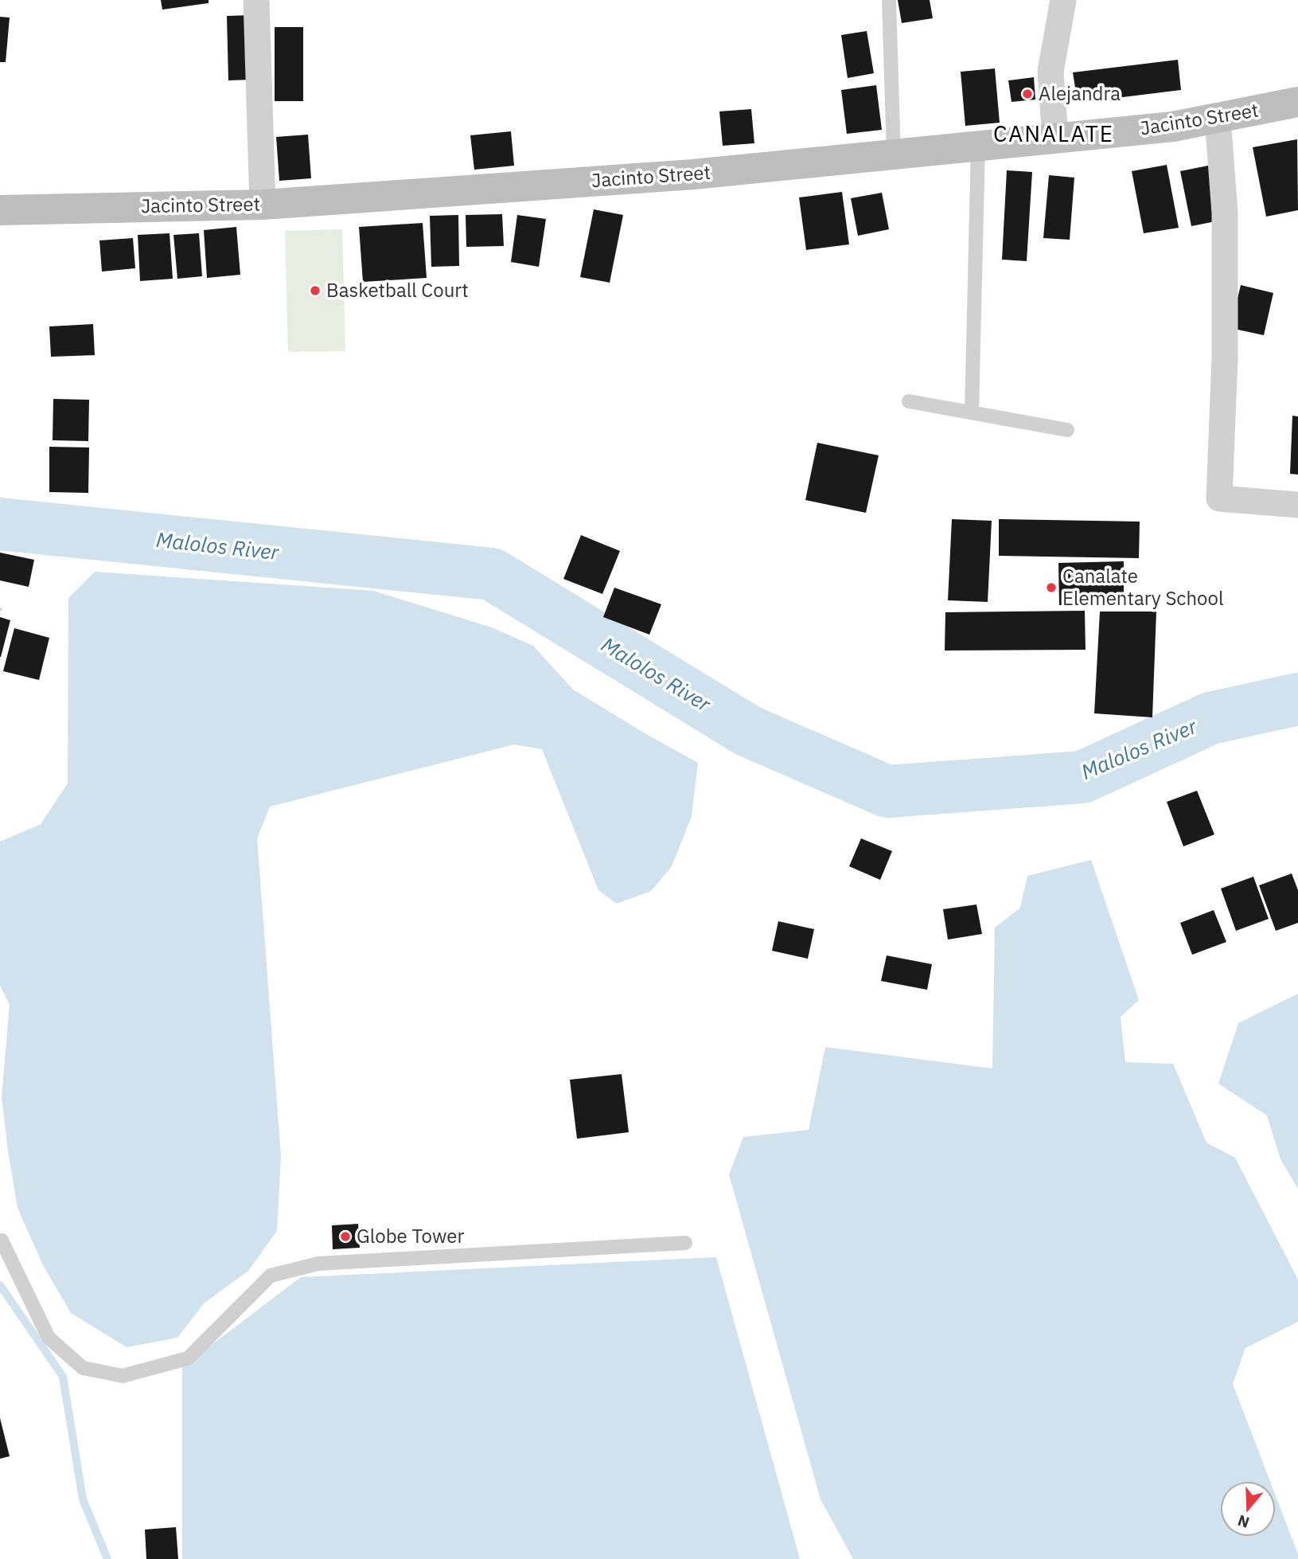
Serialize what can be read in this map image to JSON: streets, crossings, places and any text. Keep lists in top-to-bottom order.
{
  "streets": {
    "main road": ["Jacinto Street"]
  },
  "districts": ["CANALATE"],
  "water": ["Malolos River"],
  "places": [
    "Alejandra",
    "Basketball Court",
    "Canalate Elementary School",
    "Globe Tower"
  ],
  "north": "bottom"
}
